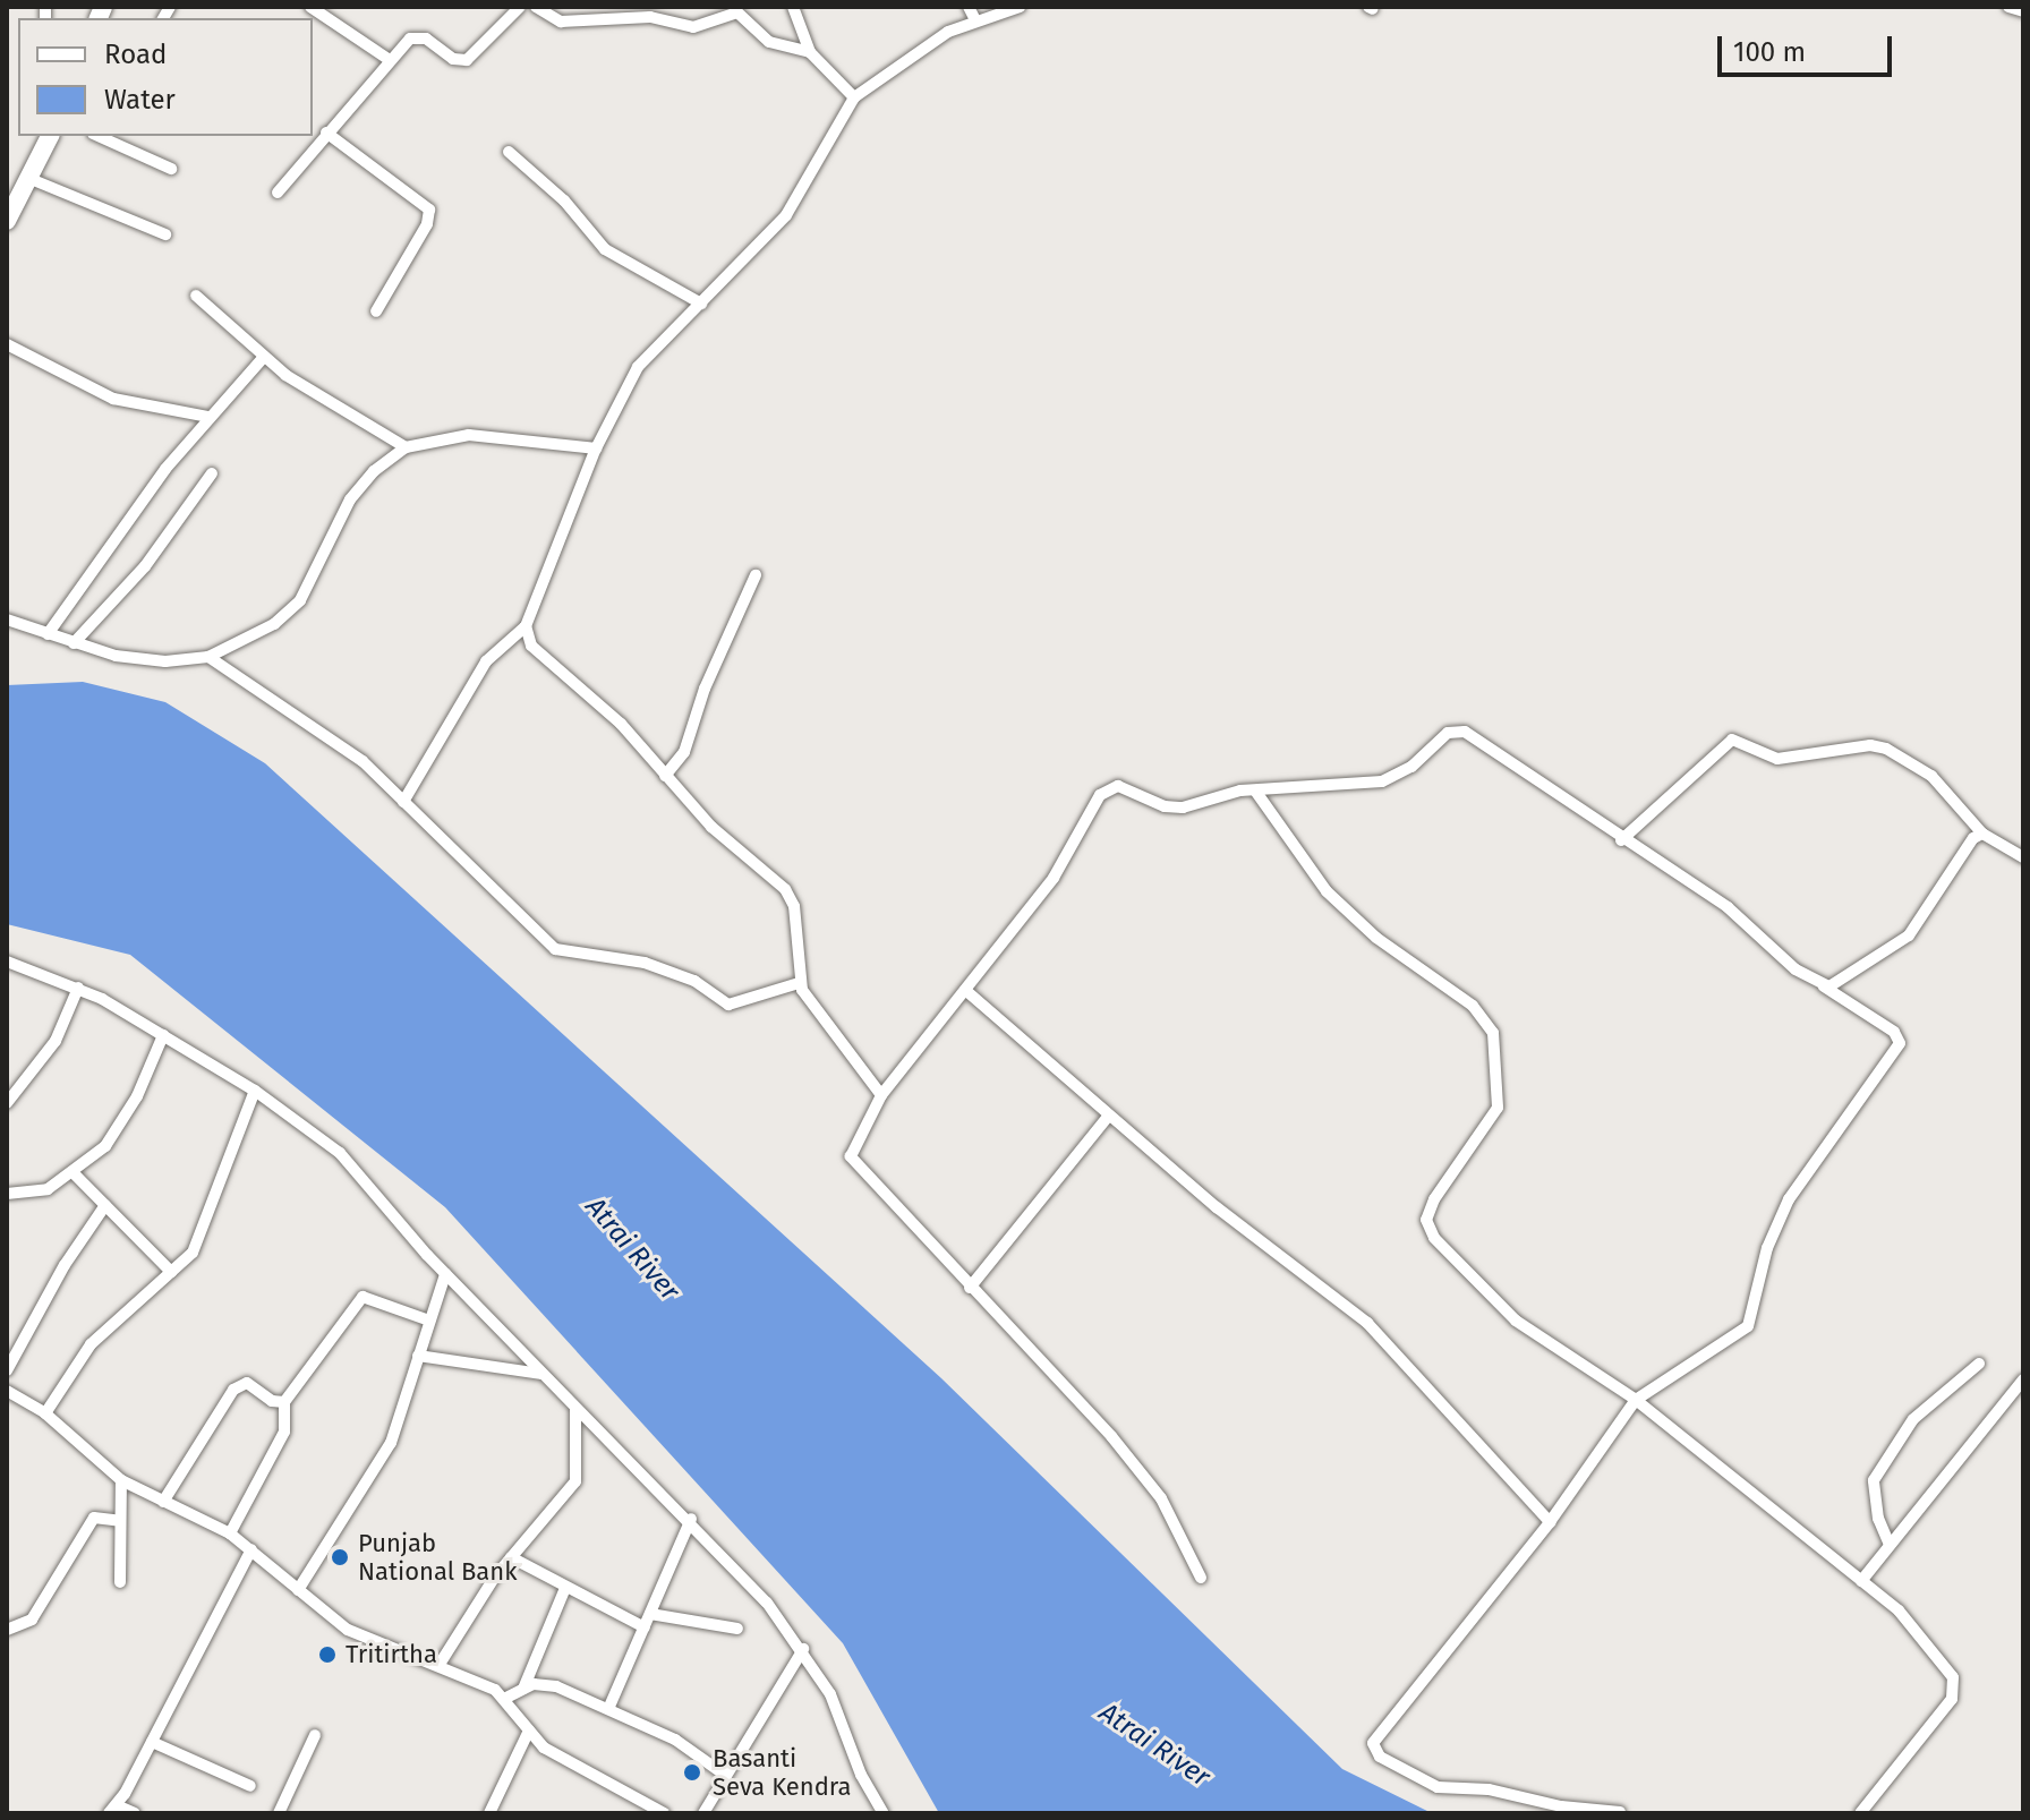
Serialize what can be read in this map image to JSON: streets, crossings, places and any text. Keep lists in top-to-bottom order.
{
  "water": ["Atrai River"],
  "places": ["Punjab National Bank", "Tritirtha", "Basanti Seva Kendra"],
  "legend": ["Road", "Water"],
  "scale_bar": "100 m"
}
